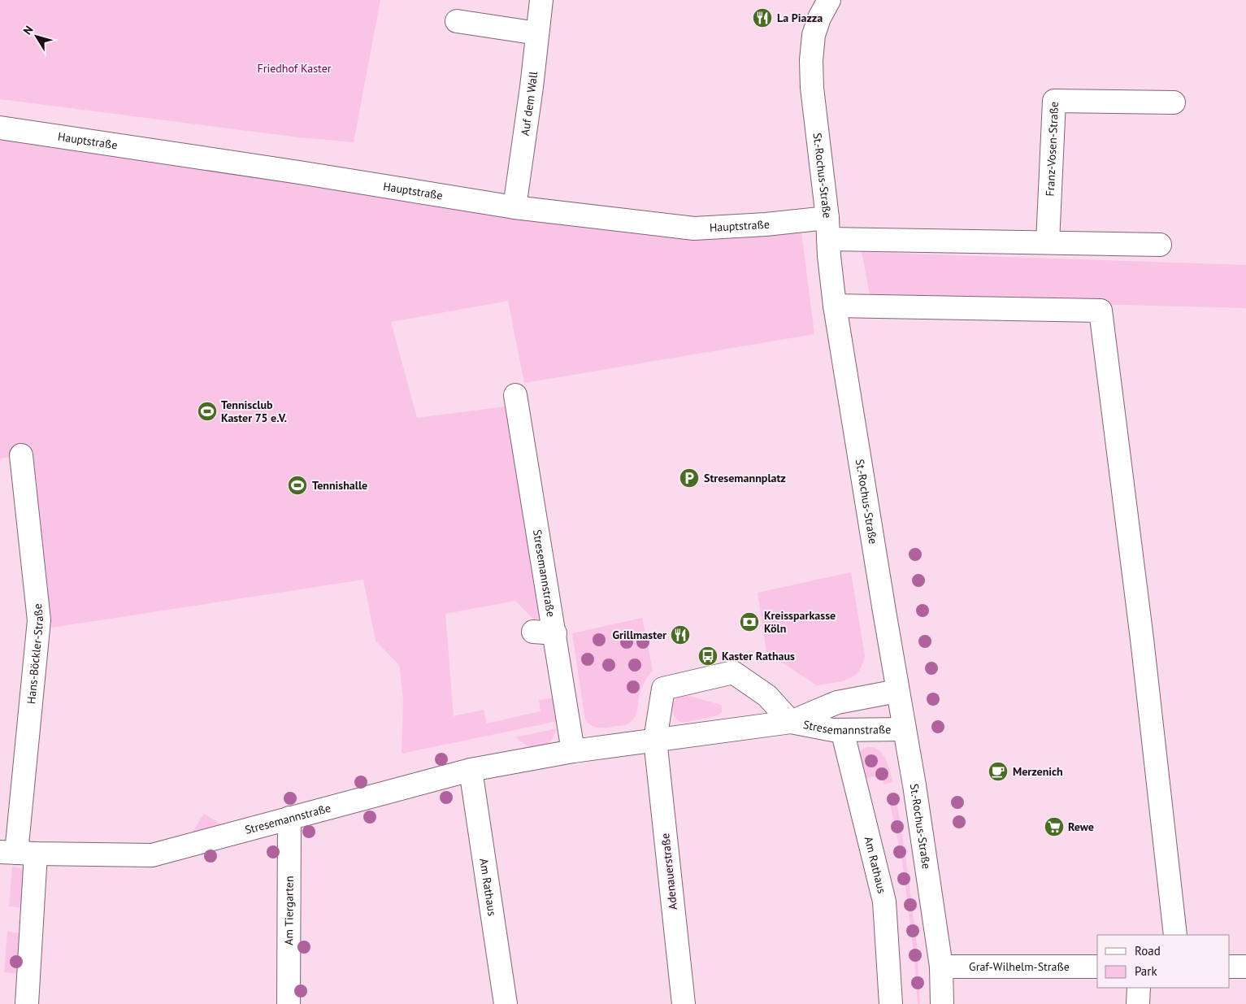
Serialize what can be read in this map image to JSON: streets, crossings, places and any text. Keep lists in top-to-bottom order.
{
  "streets": {
    "street": [
      "Auf dem Wall",
      "Hauptstraße",
      "Franz-Vosen-Straße",
      "St.-Rochus-Straße",
      "Stresemannstraße",
      "Hans-Böckler-Straße",
      "Am Rathaus",
      "Adenauerstraße",
      "Am Tiergarten",
      "Graf-Wilhelm-Straße"
    ]
  },
  "crossings": [
    ["Auf dem Wall", "Hauptstraße"],
    ["Hauptstraße", "St.-Rochus-Straße"],
    ["St.-Rochus-Straße", "Stresemannstraße"],
    ["St.-Rochus-Straße", "Graf-Wilhelm-Straße"],
    ["Stresemannstraße", "Hans-Böckler-Straße"],
    ["Stresemannstraße", "Am Rathaus"],
    ["Stresemannstraße", "Adenauerstraße"],
    ["Stresemannstraße", "Am Tiergarten"]
  ],
  "parks": ["Friedhof Kaster"],
  "places": {
    "restaurant": ["La Piazza", "Grillmaster"],
    "sports": ["Tennisclub Kaster 75 e.V.", "Tennishalle"],
    "parking": ["Stresemannplatz"],
    "bank": ["Kreissparkasse Köln"],
    "bus stop": ["Kaster Rathaus"],
    "cafe": ["Merzenich"],
    "supermarket": ["Rewe"]
  },
  "legend": ["Road", "Park"],
  "north": "top left"
}
